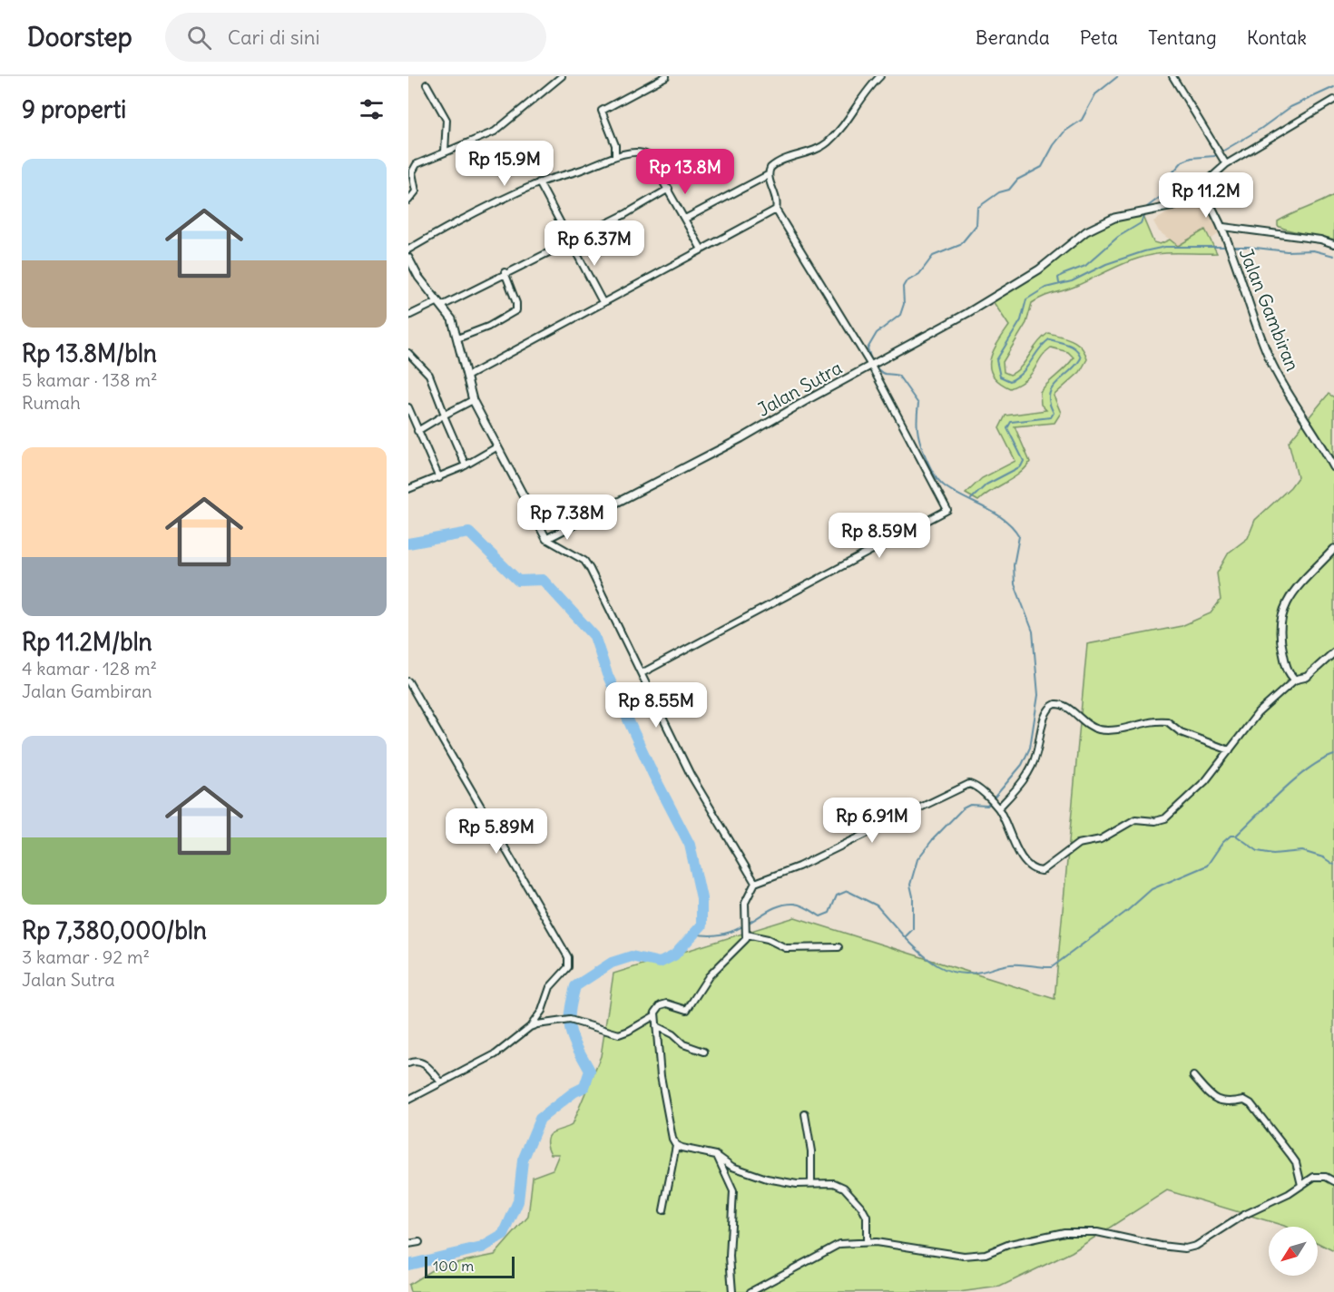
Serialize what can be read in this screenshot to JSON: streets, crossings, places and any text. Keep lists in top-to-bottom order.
{
  "streets": {
    "street": ["Jalan Gambiran", "Jalan Sutra"]
  },
  "crossings": [
    ["Jalan Gambiran", "Jalan Sutra"]
  ],
  "scale_bar": "100 m",
  "north": "bottom left",
  "page": {
    "header": "Doorstep",
    "search": "Cari di sini",
    "nav": [
      "Beranda",
      "Peta",
      "Tentang",
      "Kontak"
    ],
    "heading": "9 properti",
    "price": [
      "Rp 15.9M",
      "Rp 13.8M",
      "Rp 11.2M",
      "Rp 6.37M",
      "Rp 7.38M",
      "Rp 8.59M",
      "Rp 8.55M",
      "Rp 6.91M",
      "Rp 5.89M"
    ],
    "list": [
      {
        "name": "Rp 13.8M/bln",
        "note": "5 kamar · 138 m² · Rumah"
      },
      {
        "name": "Rp 11.2M/bln",
        "note": "4 kamar · 128 m² · Jalan Gambiran"
      },
      {
        "name": "Rp 7,380,000/bln",
        "note": "3 kamar · 92 m² · Jalan Sutra"
      }
    ],
    "scale": "100 m"
  }
}
